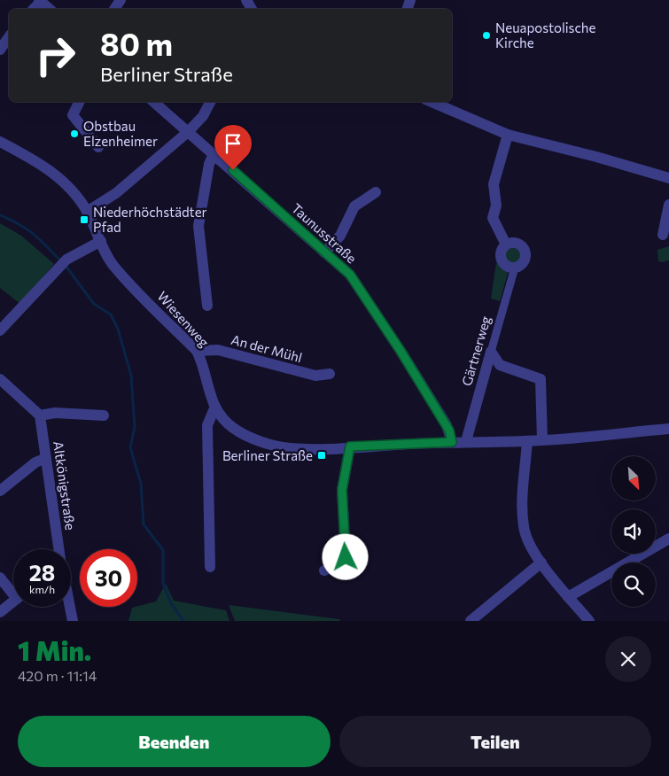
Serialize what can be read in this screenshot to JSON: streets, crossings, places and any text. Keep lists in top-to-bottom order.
{
  "streets": {
    "street": [
      "Taunusstraße",
      "Wiesenweg",
      "An der Mühl",
      "Gärtnerweg",
      "Altkönigstraße"
    ]
  },
  "crossings": [
    ["Wiesenweg", "An der Mühl"]
  ],
  "places": {
    "other": ["Neuapostolische Kirche", "Obstbau Elzenheimer"],
    "transit": ["Niederhöchstädter Pfad", "Berliner Straße"]
  },
  "north": "bottom right",
  "page": {
    "turn": ["80 m", "Berliner Straße"],
    "speed": "28 km/h",
    "limit": "30",
    "heading": ["1 Min.", "420 m · 11:14"],
    "buttons": ["Beenden", "Teilen"]
  }
}
